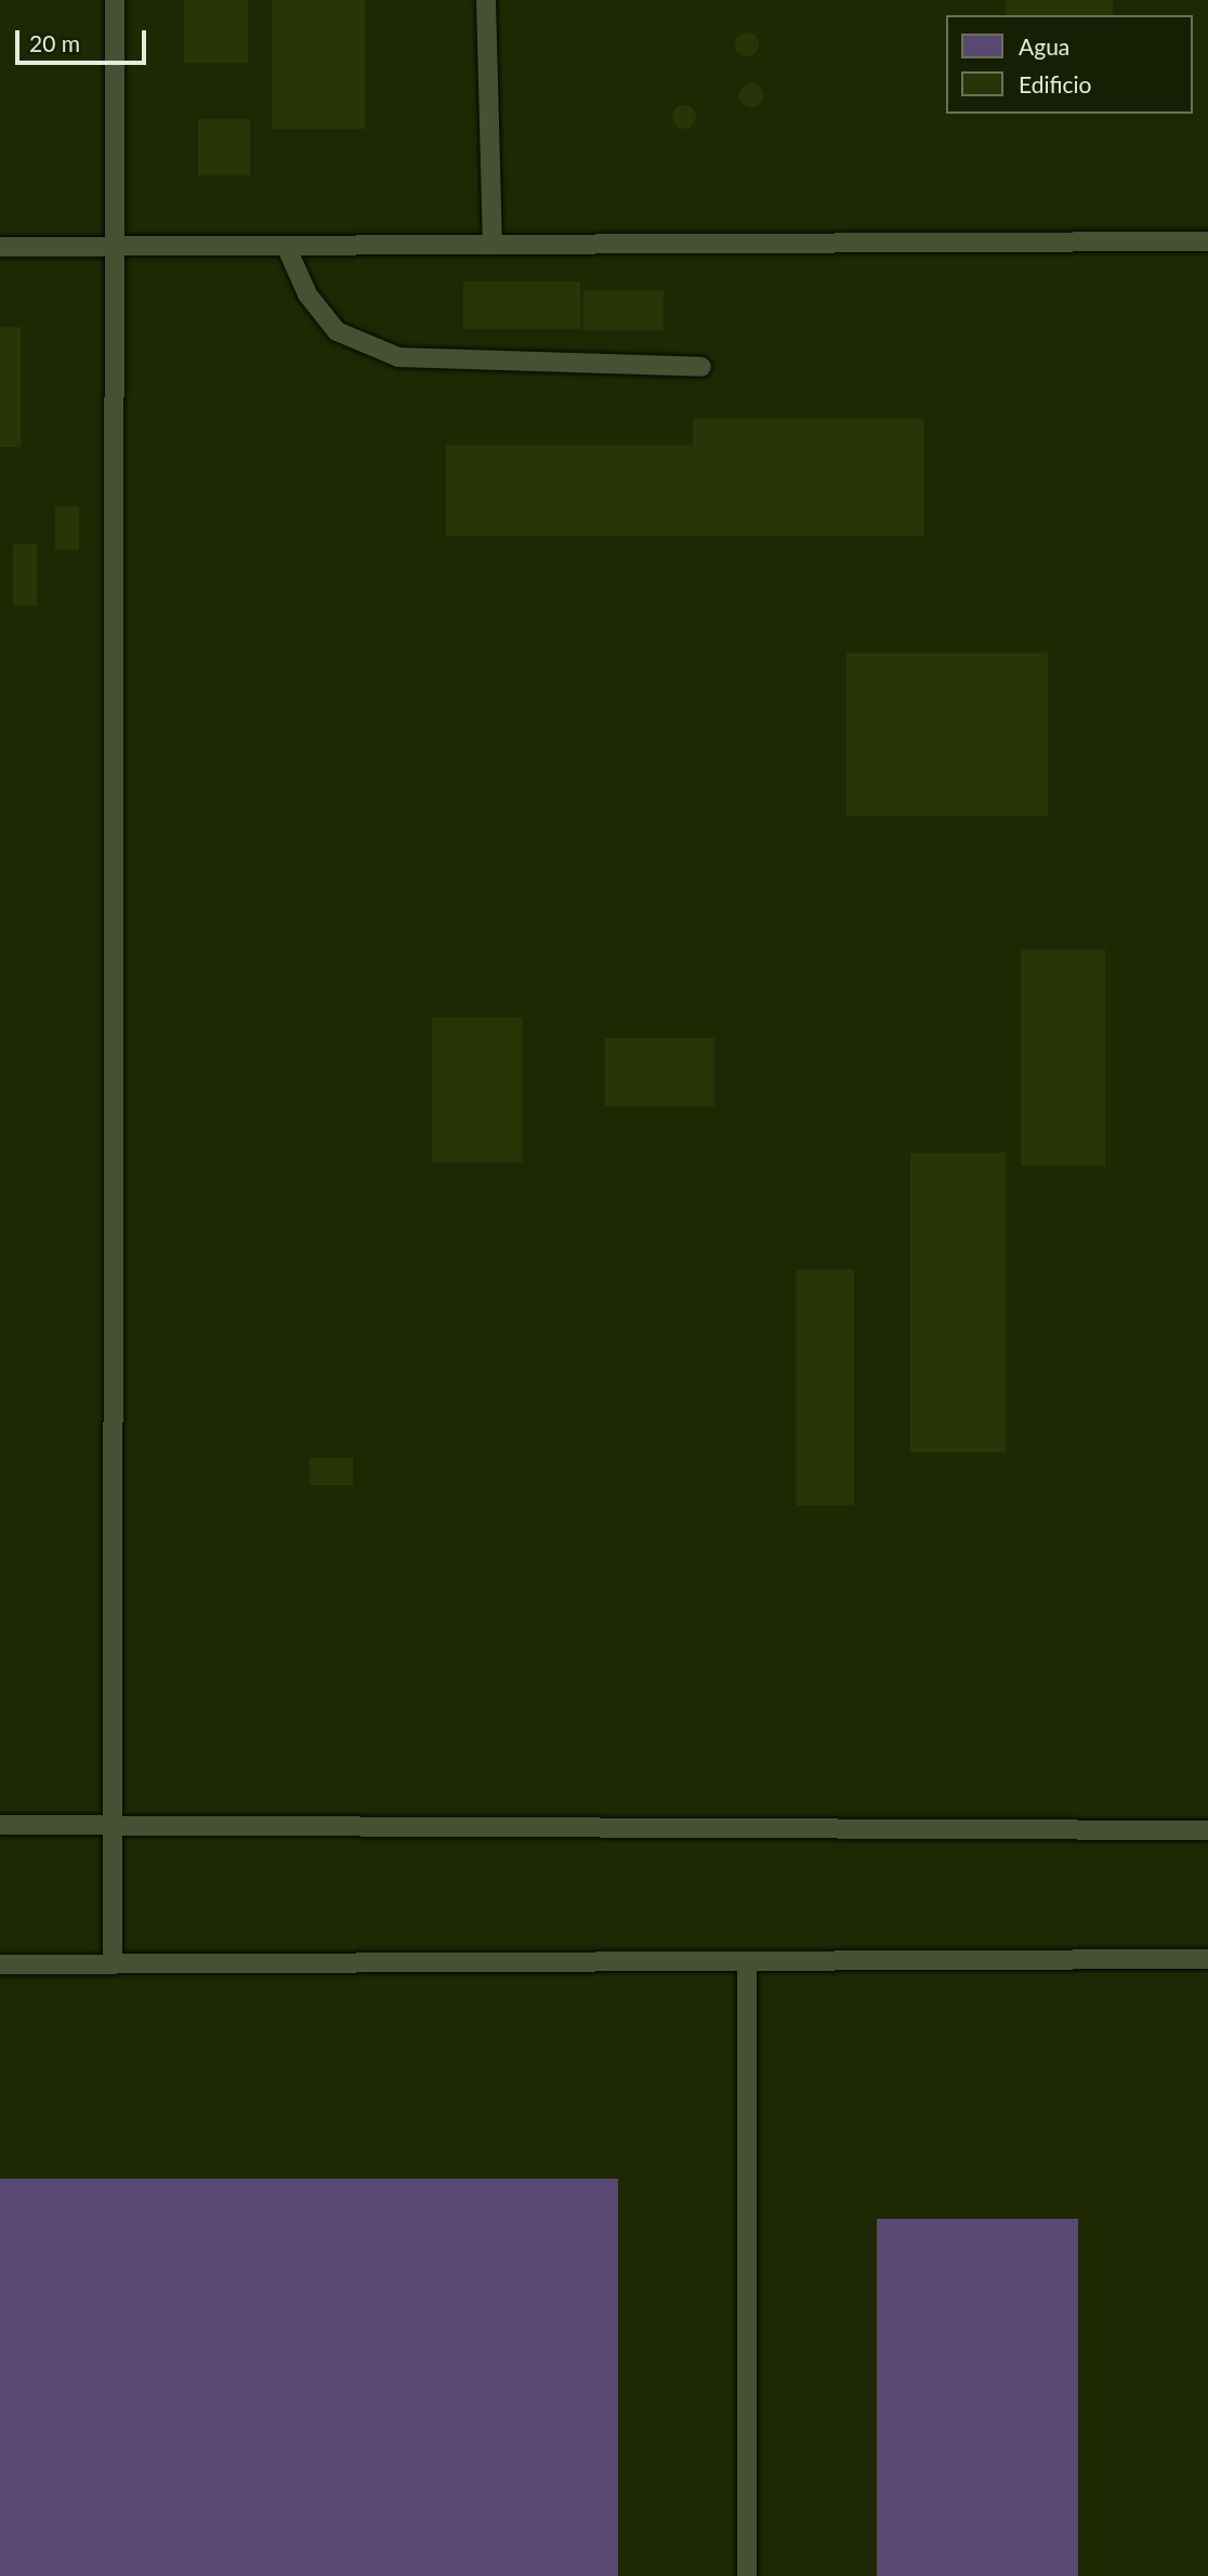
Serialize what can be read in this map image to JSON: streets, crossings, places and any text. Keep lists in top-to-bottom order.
{
  "legend": ["Agua", "Edificio"],
  "scale_bar": "20 m"
}
